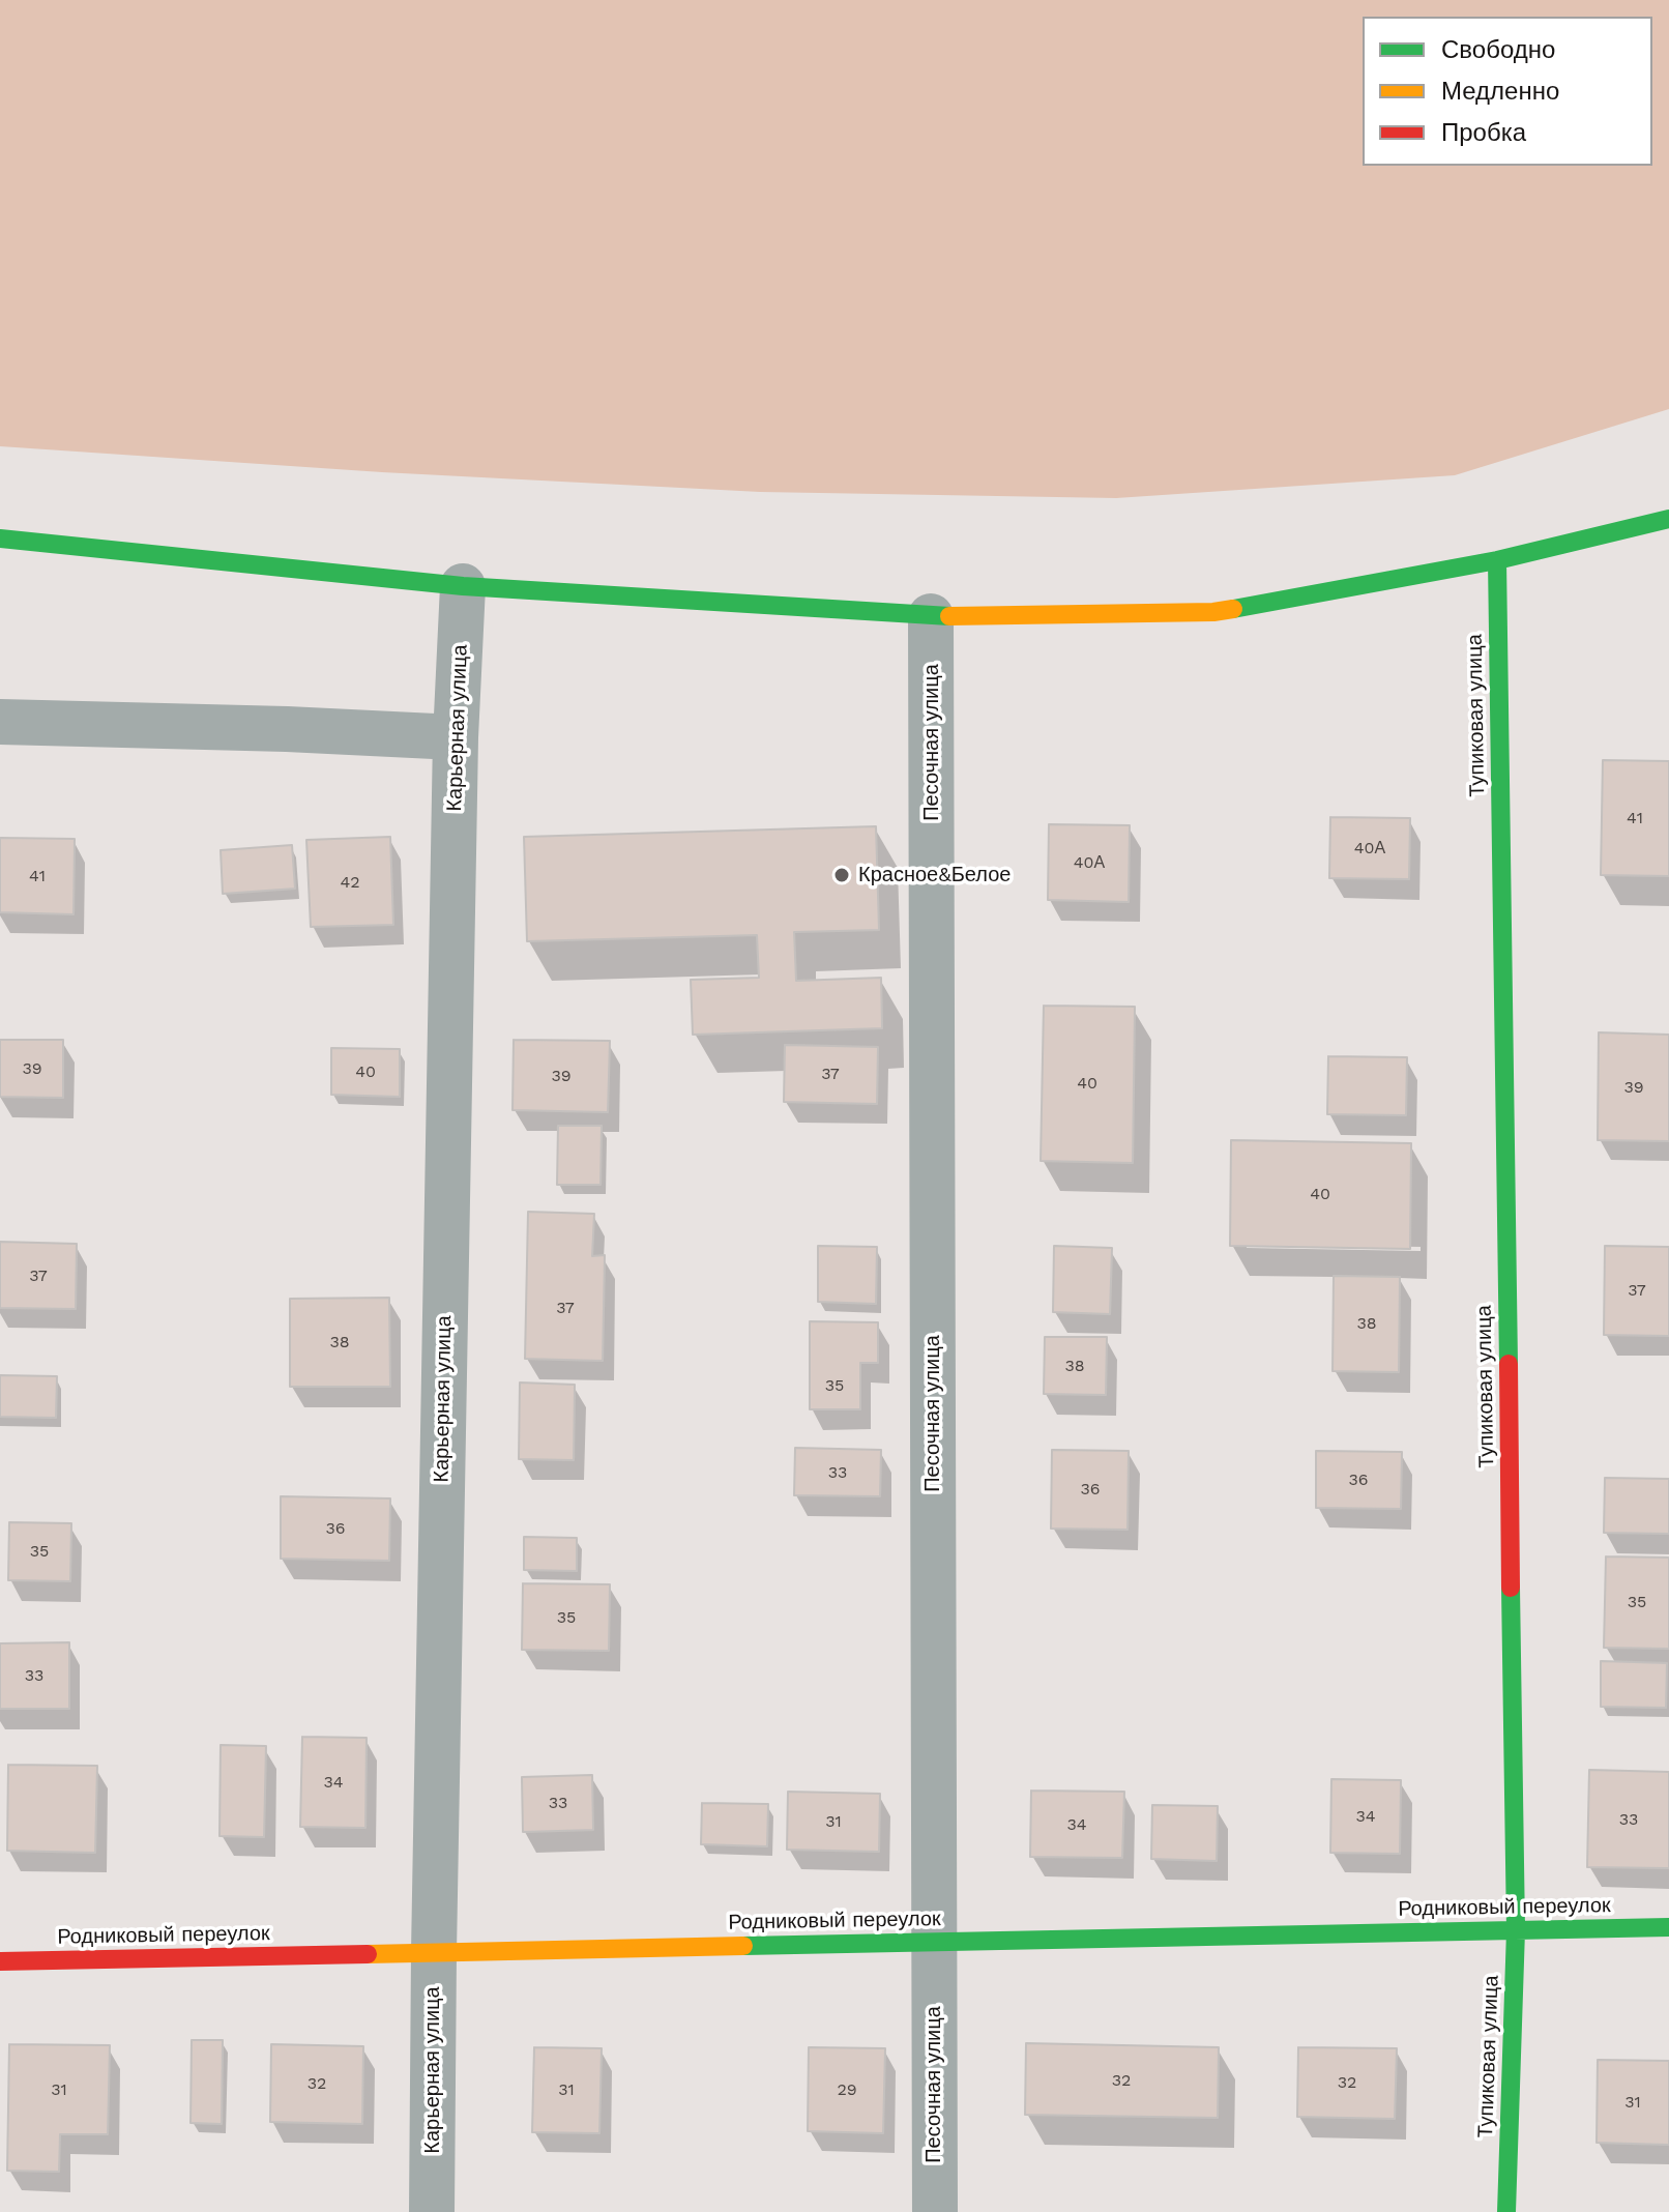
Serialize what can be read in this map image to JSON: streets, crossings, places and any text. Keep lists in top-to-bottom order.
{
  "streets": {
    "street": [
      "Тупиковая улица",
      "Карьерная улица",
      "Песочная улица",
      "Родниковый переулок"
    ]
  },
  "crossings": [
    ["Тупиковая улица", "Родниковый переулок"],
    ["Карьерная улица", "Родниковый переулок"],
    ["Песочная улица", "Родниковый переулок"]
  ],
  "places": ["Красное&Белое"],
  "house_numbers": [
    "41",
    "40А",
    "40А",
    "41",
    "42",
    "39",
    "40",
    "37",
    "39",
    "40",
    "39",
    "40",
    "37",
    "37",
    "37",
    "38",
    "38",
    "38",
    "35",
    "33",
    "36",
    "36",
    "36",
    "35",
    "35",
    "35",
    "33",
    "34",
    "33",
    "34",
    "33",
    "31",
    "34",
    "32",
    "32",
    "32",
    "31",
    "31",
    "29",
    "31"
  ],
  "legend": ["Свободно", "Медленно", "Пробка"]
}
